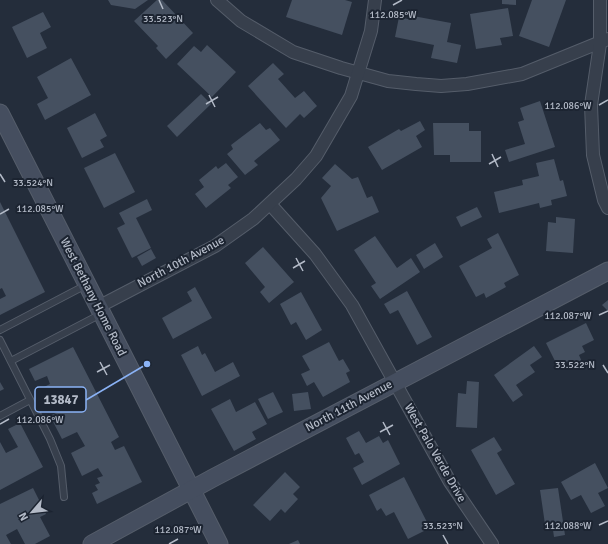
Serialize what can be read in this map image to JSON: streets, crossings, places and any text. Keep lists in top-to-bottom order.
{
  "streets": {
    "street": [
      "North 10th Avenue",
      "West Bethany Home Road",
      "North 11th Avenue",
      "West Palo Verde Drive"
    ]
  },
  "crossings": [
    ["North 10th Avenue", "West Bethany Home Road"],
    ["North 10th Avenue", "West Palo Verde Drive"],
    ["West Bethany Home Road", "North 11th Avenue"],
    ["North 11th Avenue", "West Palo Verde Drive"]
  ],
  "places": ["13847"],
  "north": "bottom left",
  "coordinates": [
    "112.085°W",
    "33.523°N",
    "112.086°W",
    "33.524°N",
    "112.087°W",
    "33.522°N",
    "112.088°W"
  ]
}
